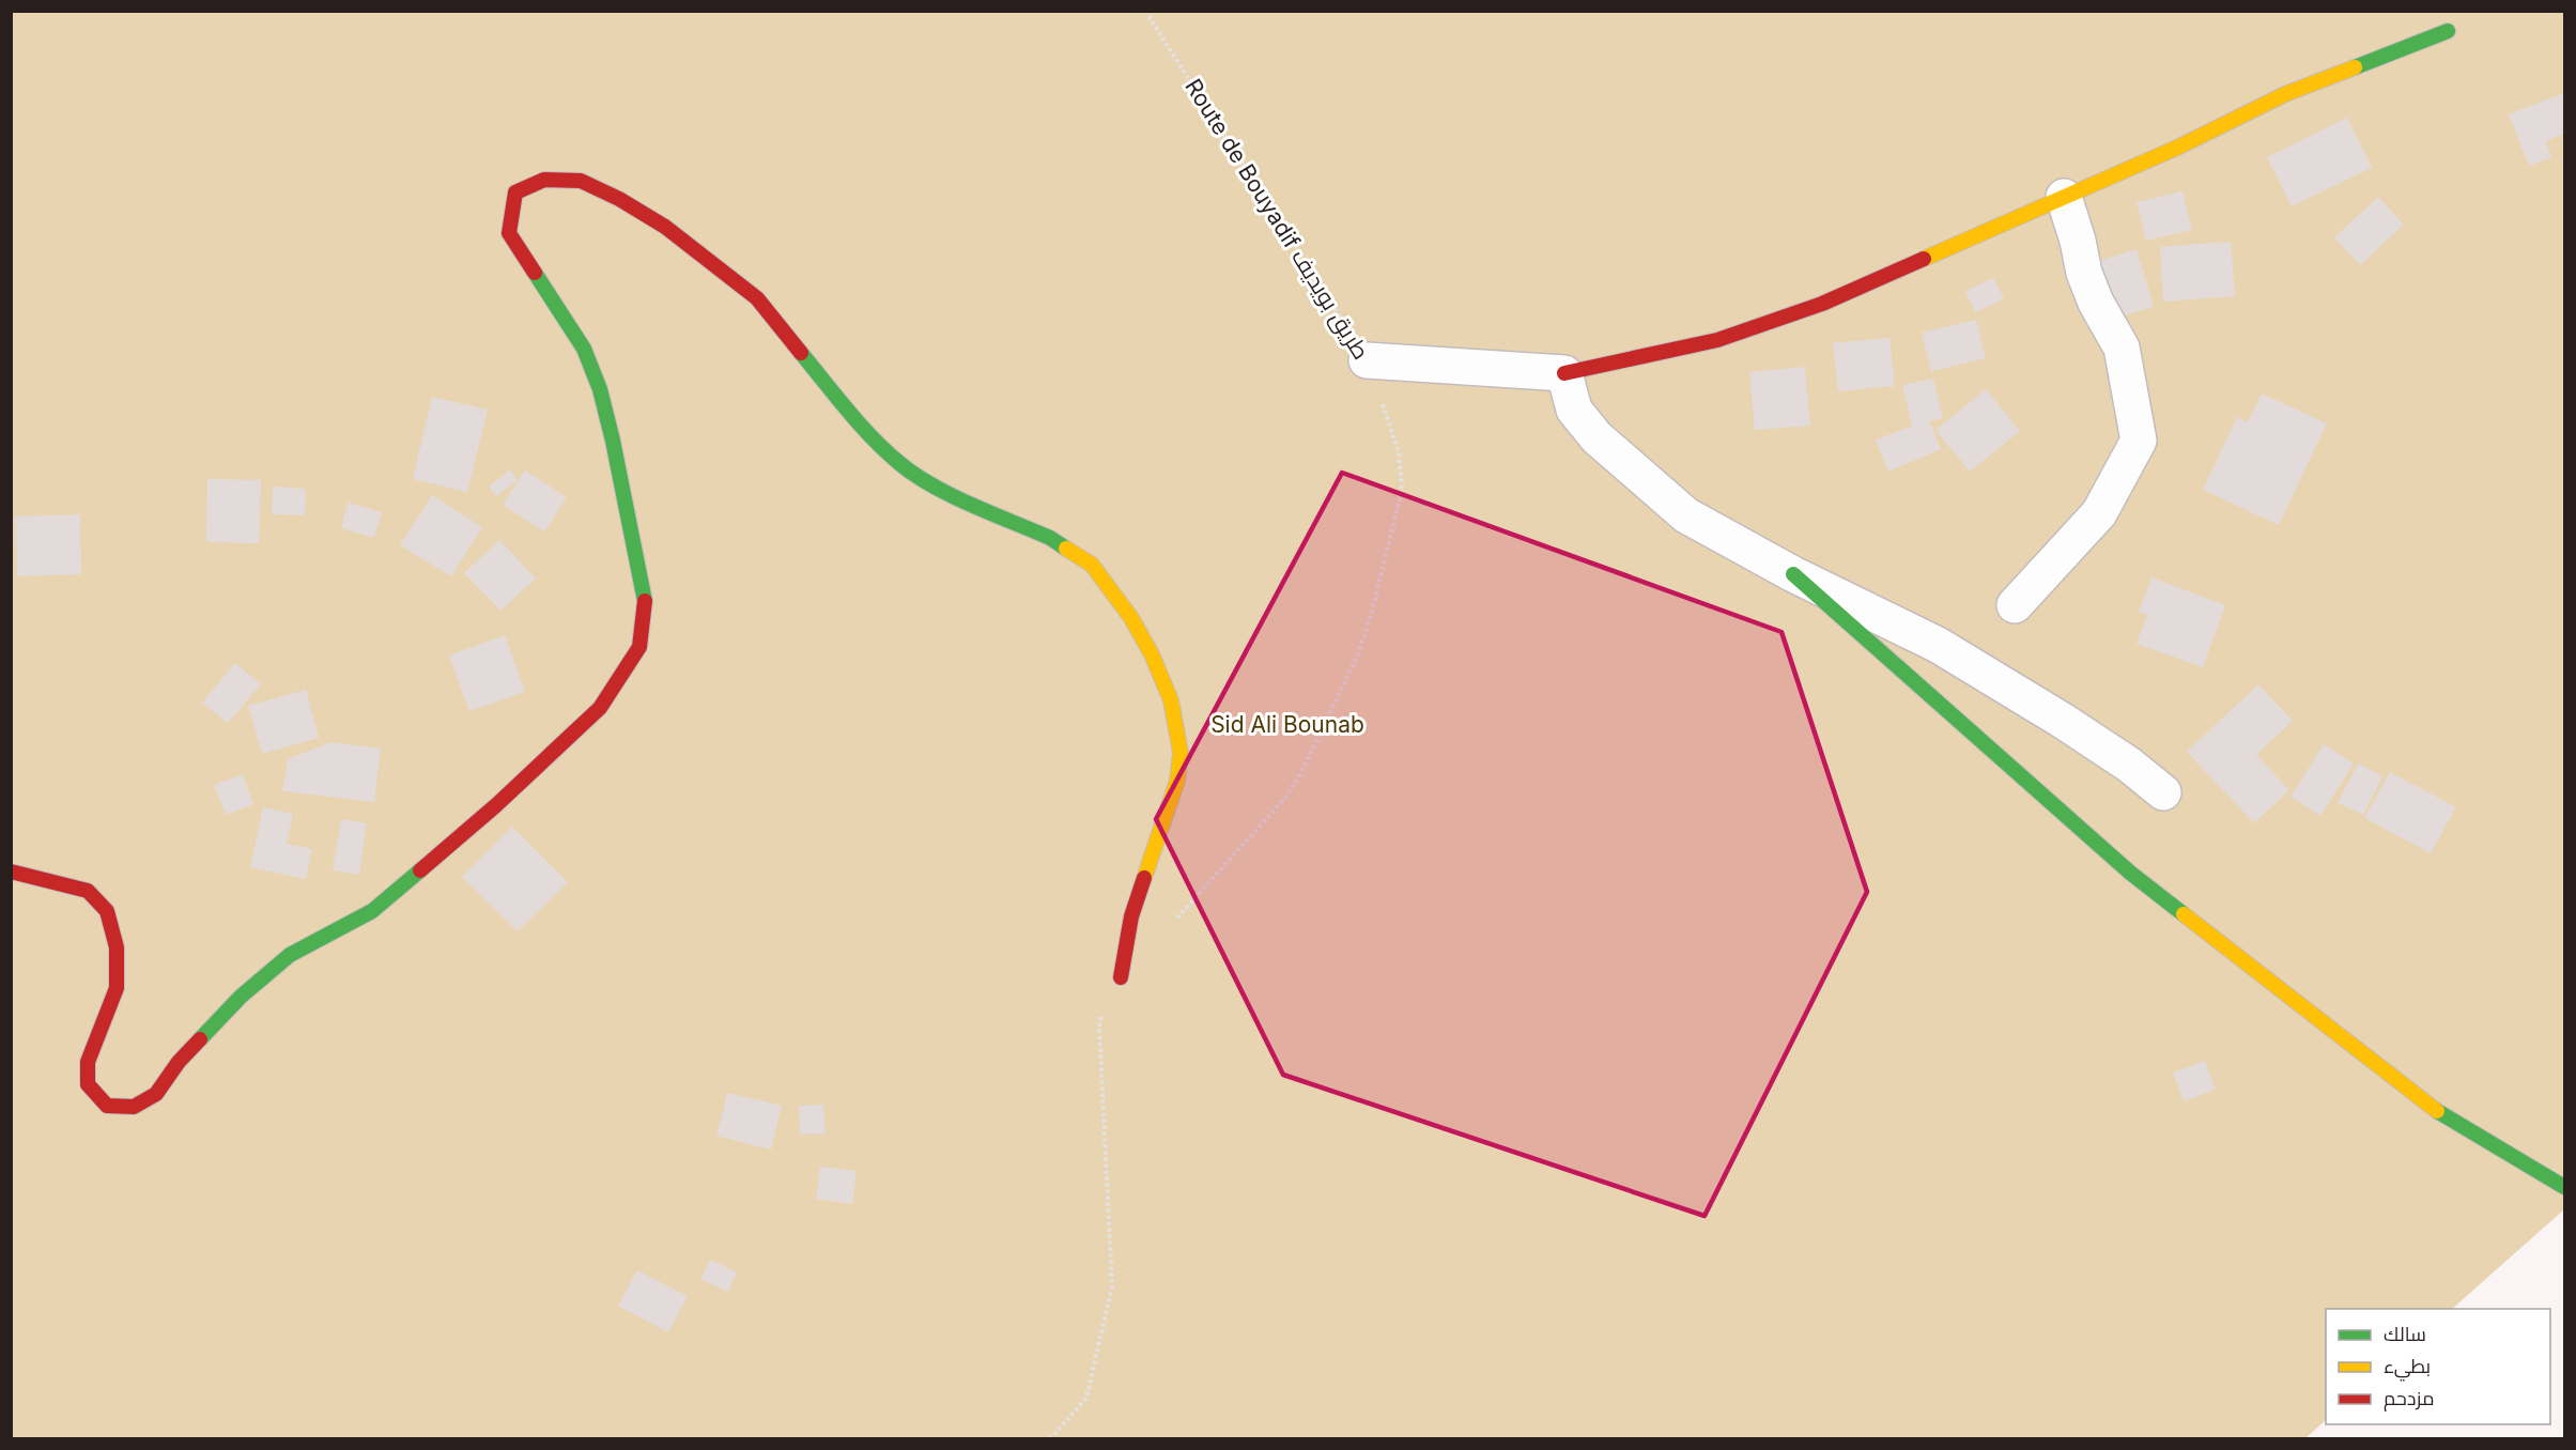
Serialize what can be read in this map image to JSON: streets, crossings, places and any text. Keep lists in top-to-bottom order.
{
  "streets": {
    "path": ["Route de Bouyadif طريق بويديف"]
  },
  "parks": ["Sid Ali Bounab"],
  "legend": ["سالك", "بطيء", "مزدحم"]
}
